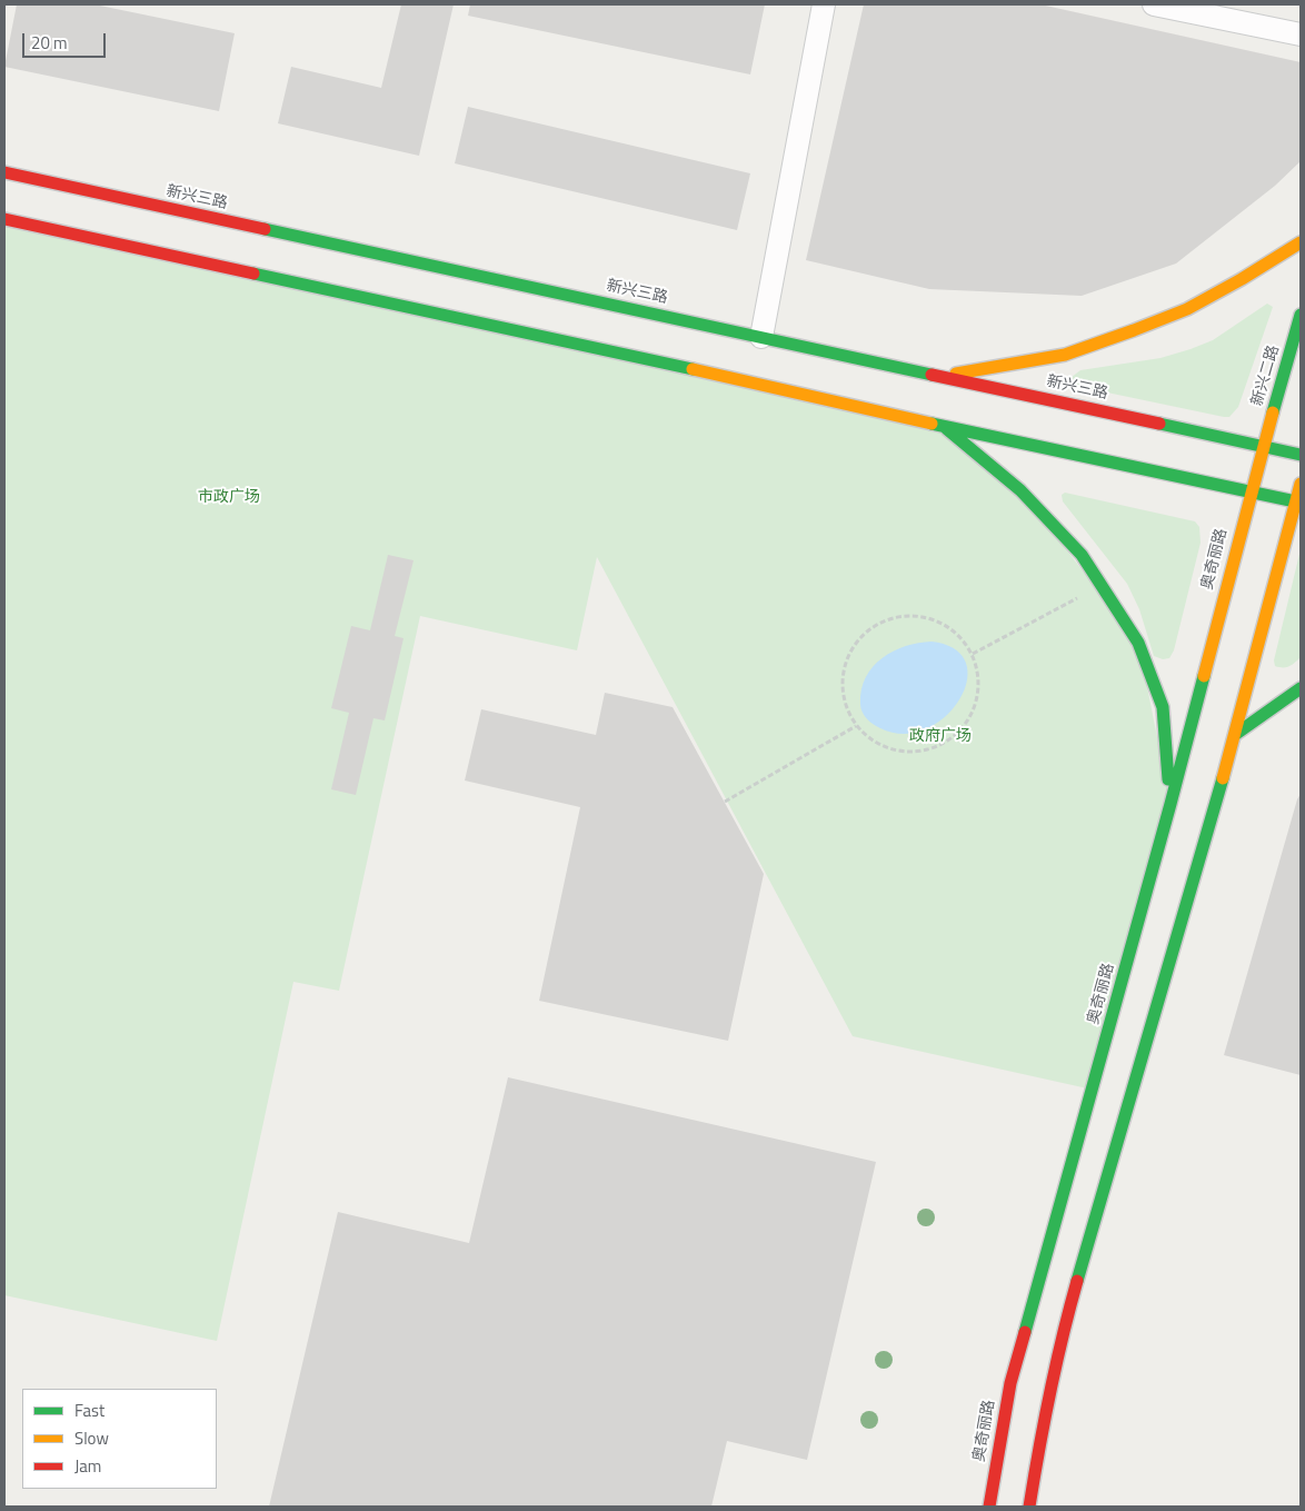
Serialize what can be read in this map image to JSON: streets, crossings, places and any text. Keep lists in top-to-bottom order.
{
  "streets": {
    "main road": ["新兴三路", "新兴二路", "奥奇丽路"]
  },
  "crossings": [
    ["新兴三路", "新兴二路"],
    ["新兴二路", "奥奇丽路"]
  ],
  "parks": ["市政广场", "政府广场"],
  "legend": ["Fast", "Slow", "Jam"],
  "scale_bar": "20 m"
}
